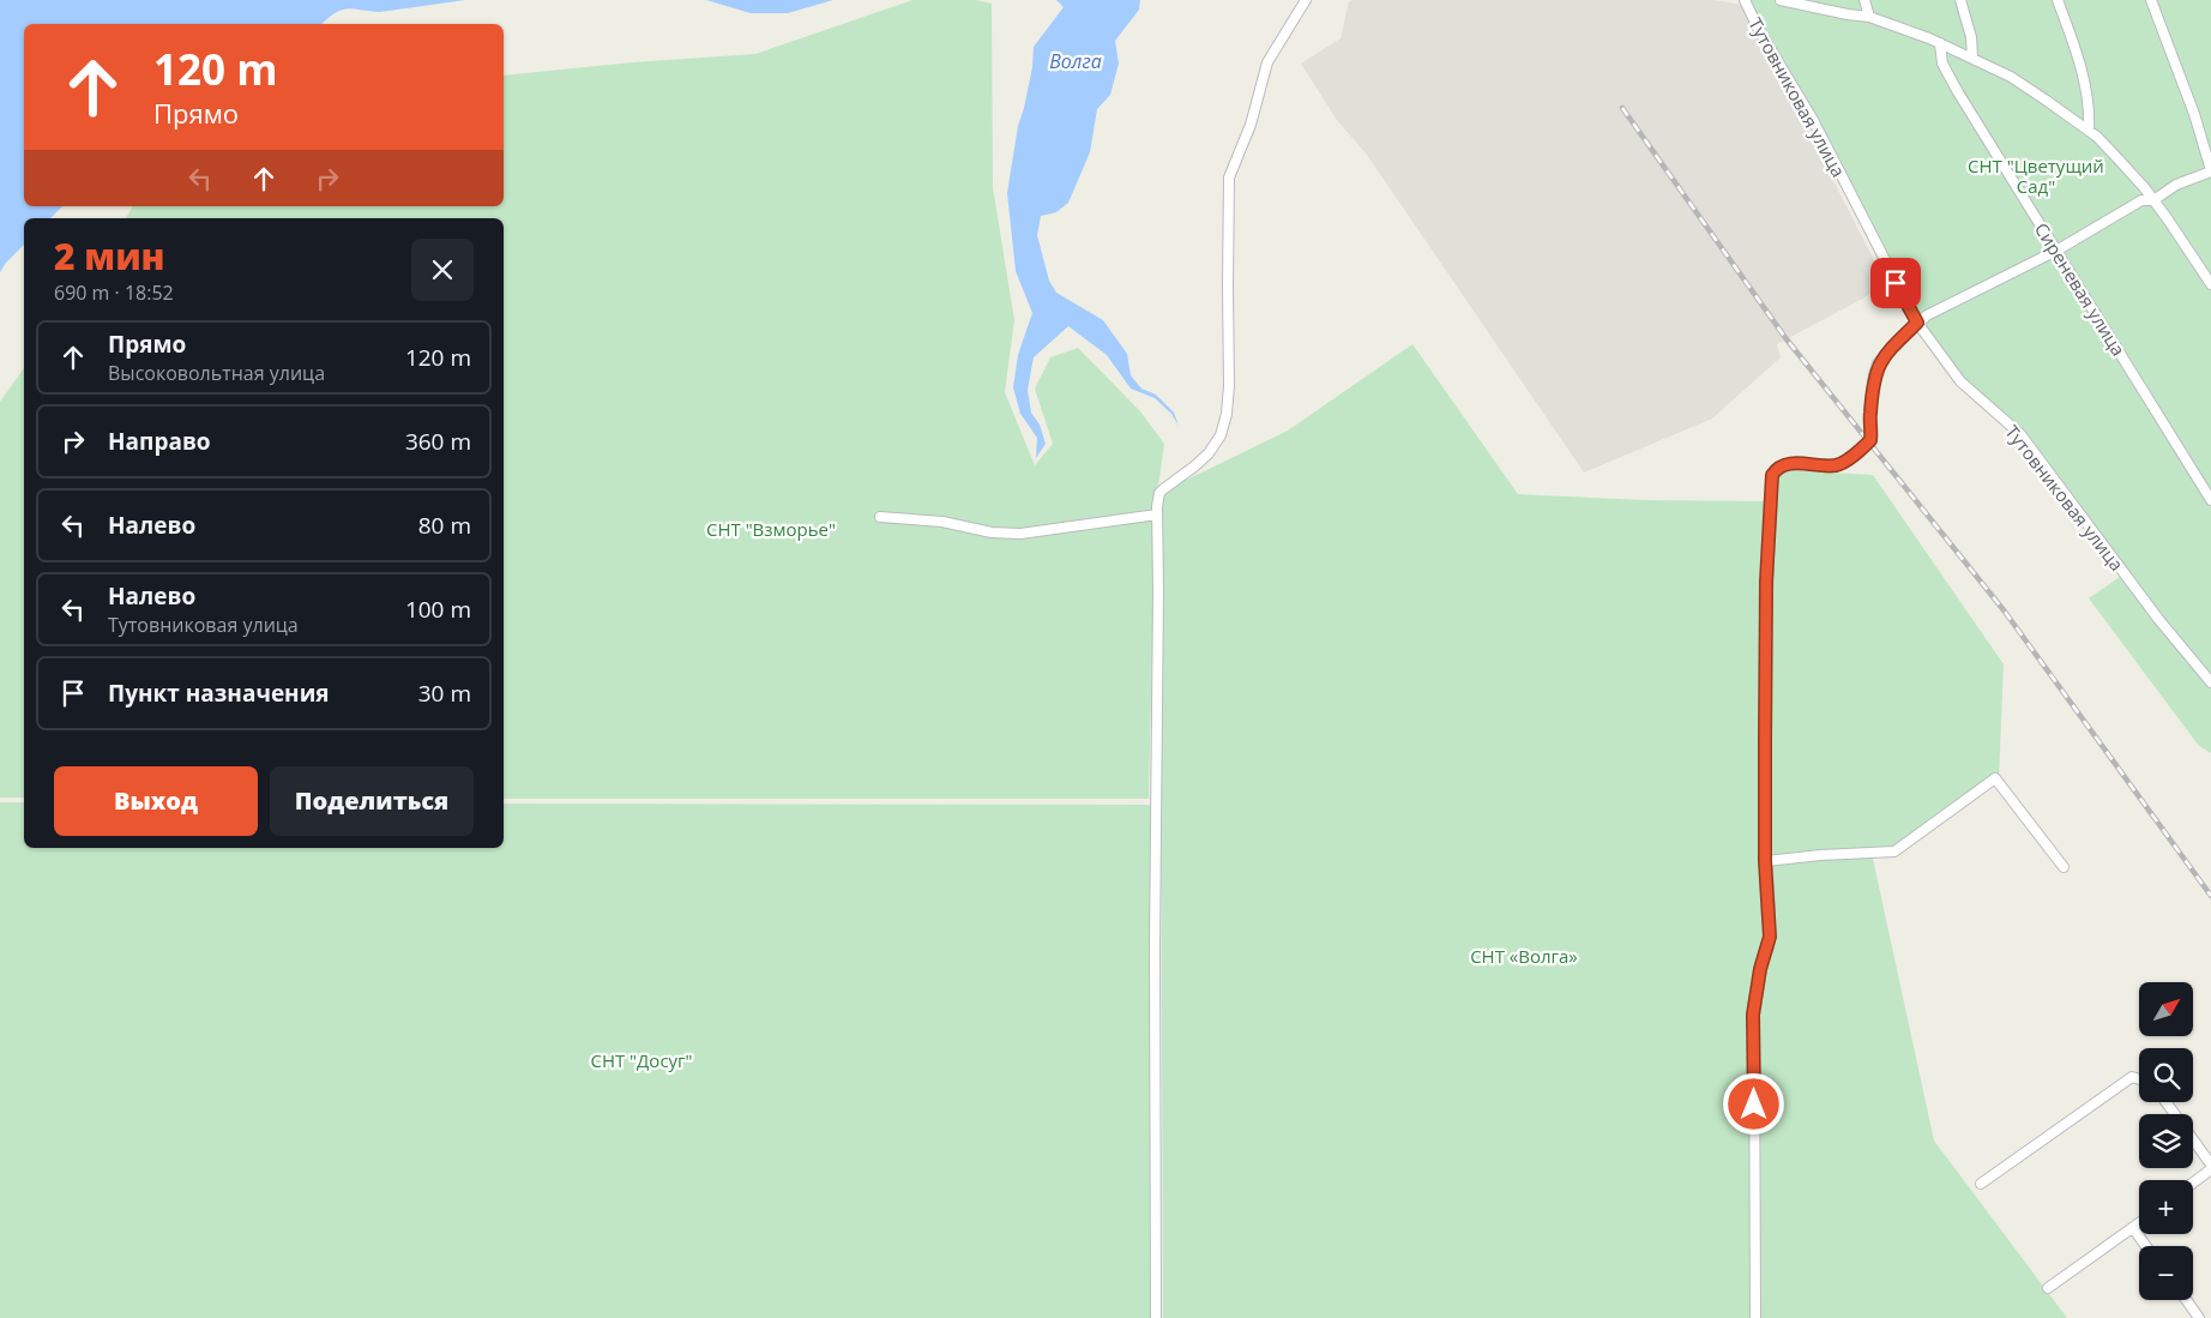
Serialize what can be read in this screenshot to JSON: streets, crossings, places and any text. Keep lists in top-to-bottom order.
{
  "streets": {
    "street": ["Тутовниковая улица", "Сиреневая улица"]
  },
  "water": ["Волга"],
  "parks": [
    "СНТ \"Цветущий Сад\"",
    "СНТ \"Взморье\"",
    "СНТ «Волга»",
    "СНТ \"Досуг\""
  ],
  "north": "top right",
  "page": {
    "turn": ["120 m", "Прямо"],
    "heading": ["2 мин", "690 m · 18:52"],
    "list": [
      {
        "name": "Прямо",
        "note": "Высоковольтная улица",
        "value": "120 m"
      },
      {
        "name": "Направо",
        "value": "360 m"
      },
      {
        "name": "Налево",
        "value": "80 m"
      },
      {
        "name": "Налево",
        "note": "Тутовниковая улица",
        "value": "100 m"
      },
      {
        "name": "Пункт назначения",
        "value": "30 m"
      }
    ],
    "buttons": ["Выход", "Поделиться"],
    "map_buttons": ["+", "−"]
  }
}
